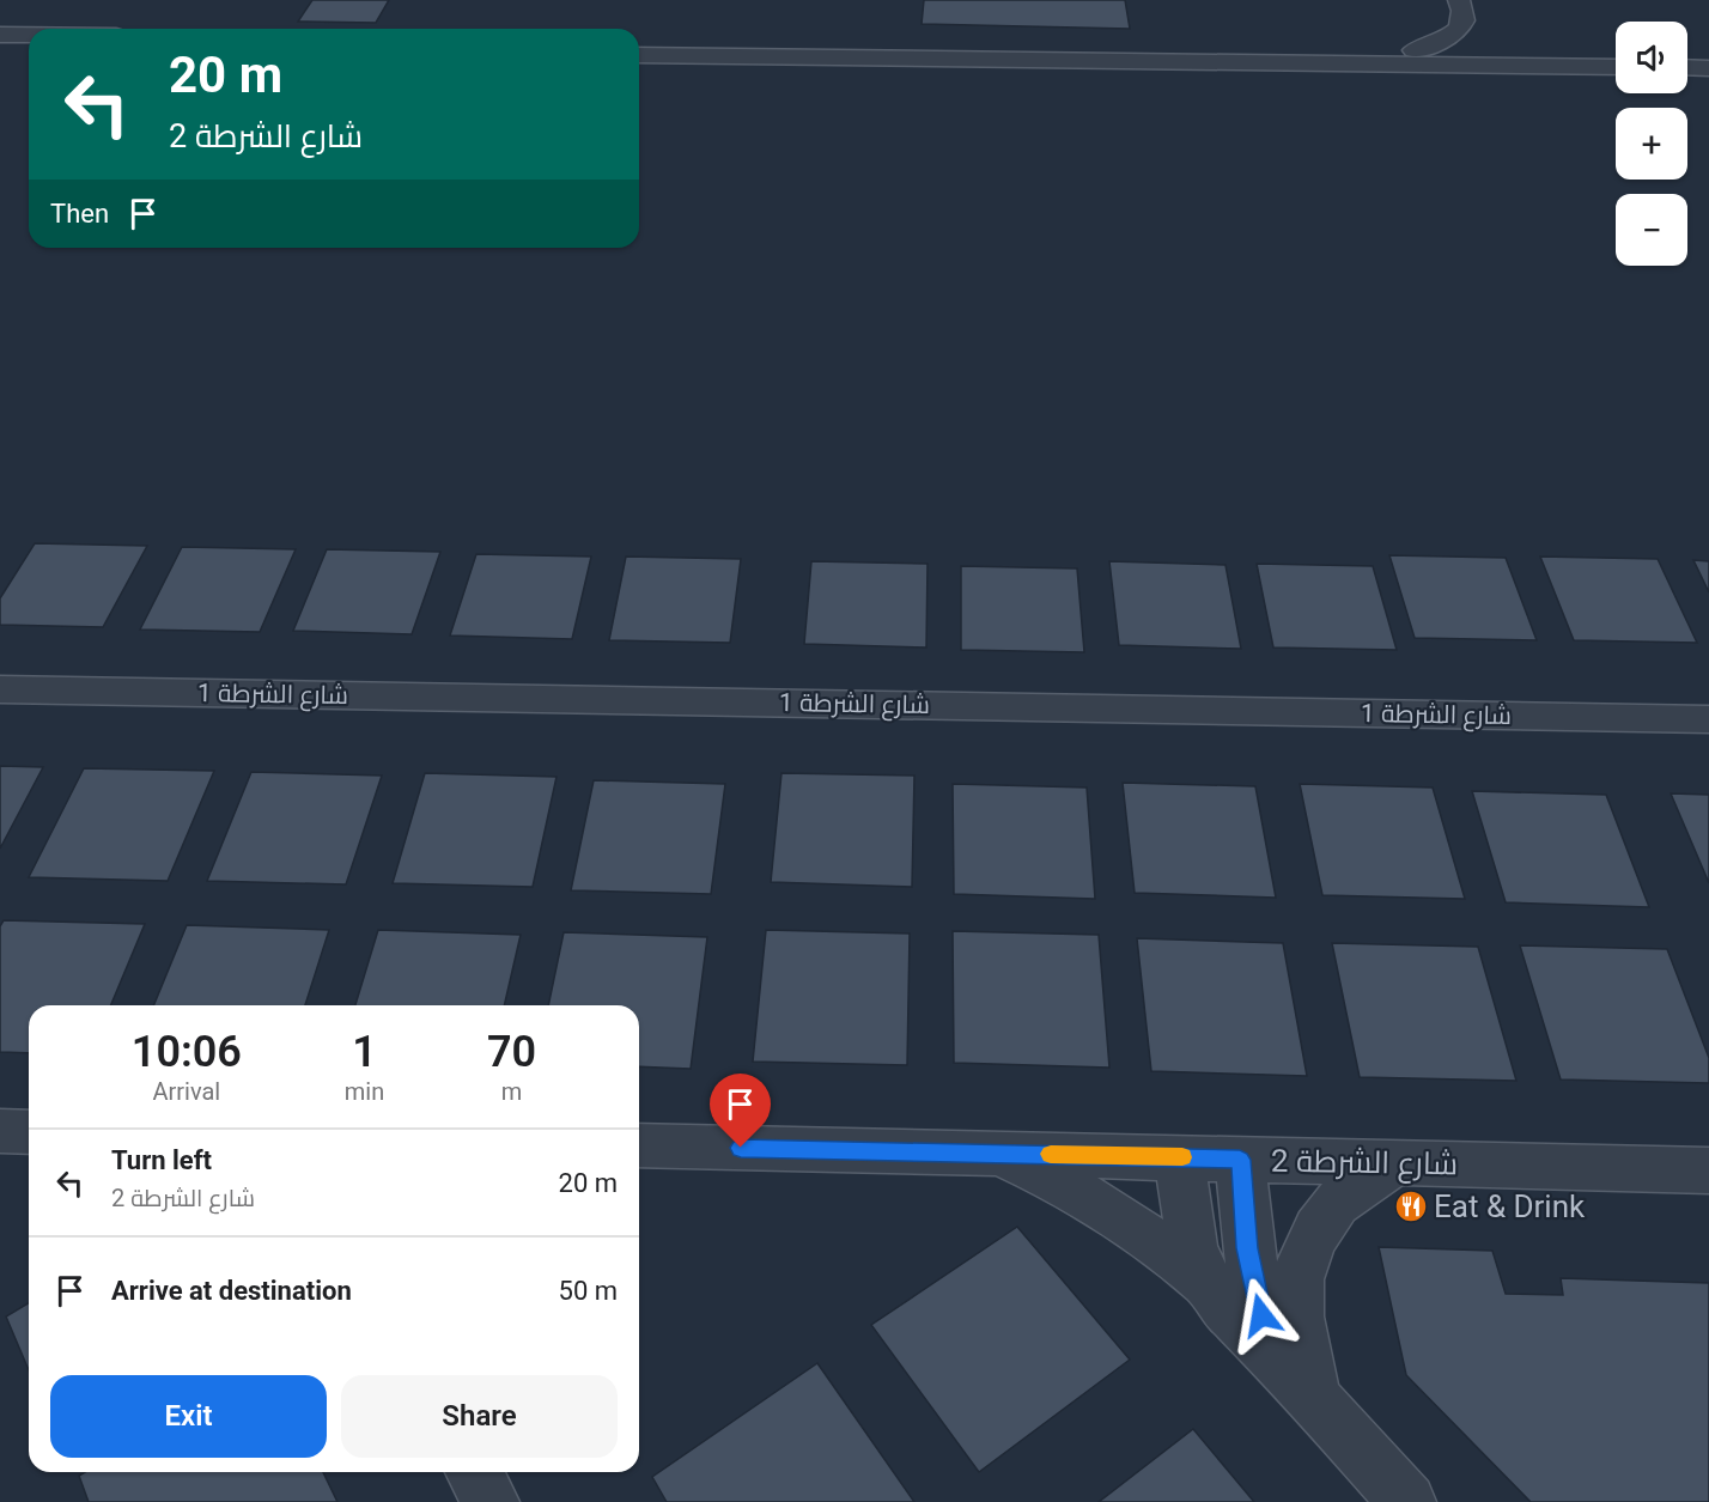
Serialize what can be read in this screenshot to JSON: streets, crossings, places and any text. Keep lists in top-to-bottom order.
{
  "streets": {
    "street": ["شارع الشرطة 1", "شارع الشرطة 2"]
  },
  "places": {
    "restaurant": ["Eat & Drink"]
  },
  "page": {
    "map_buttons": ["+", "−"],
    "turn": ["20 m", "شارع الشرطة 2"],
    "then": "Then",
    "eta": [
      "10:06",
      "Arrival",
      "1",
      "min",
      "70",
      "m"
    ],
    "list": [
      {
        "name": "Turn left",
        "note": "شارع الشرطة 2",
        "value": "20 m"
      },
      {
        "name": "Arrive at destination",
        "value": "50 m"
      }
    ],
    "buttons": ["Exit", "Share"]
  }
}
